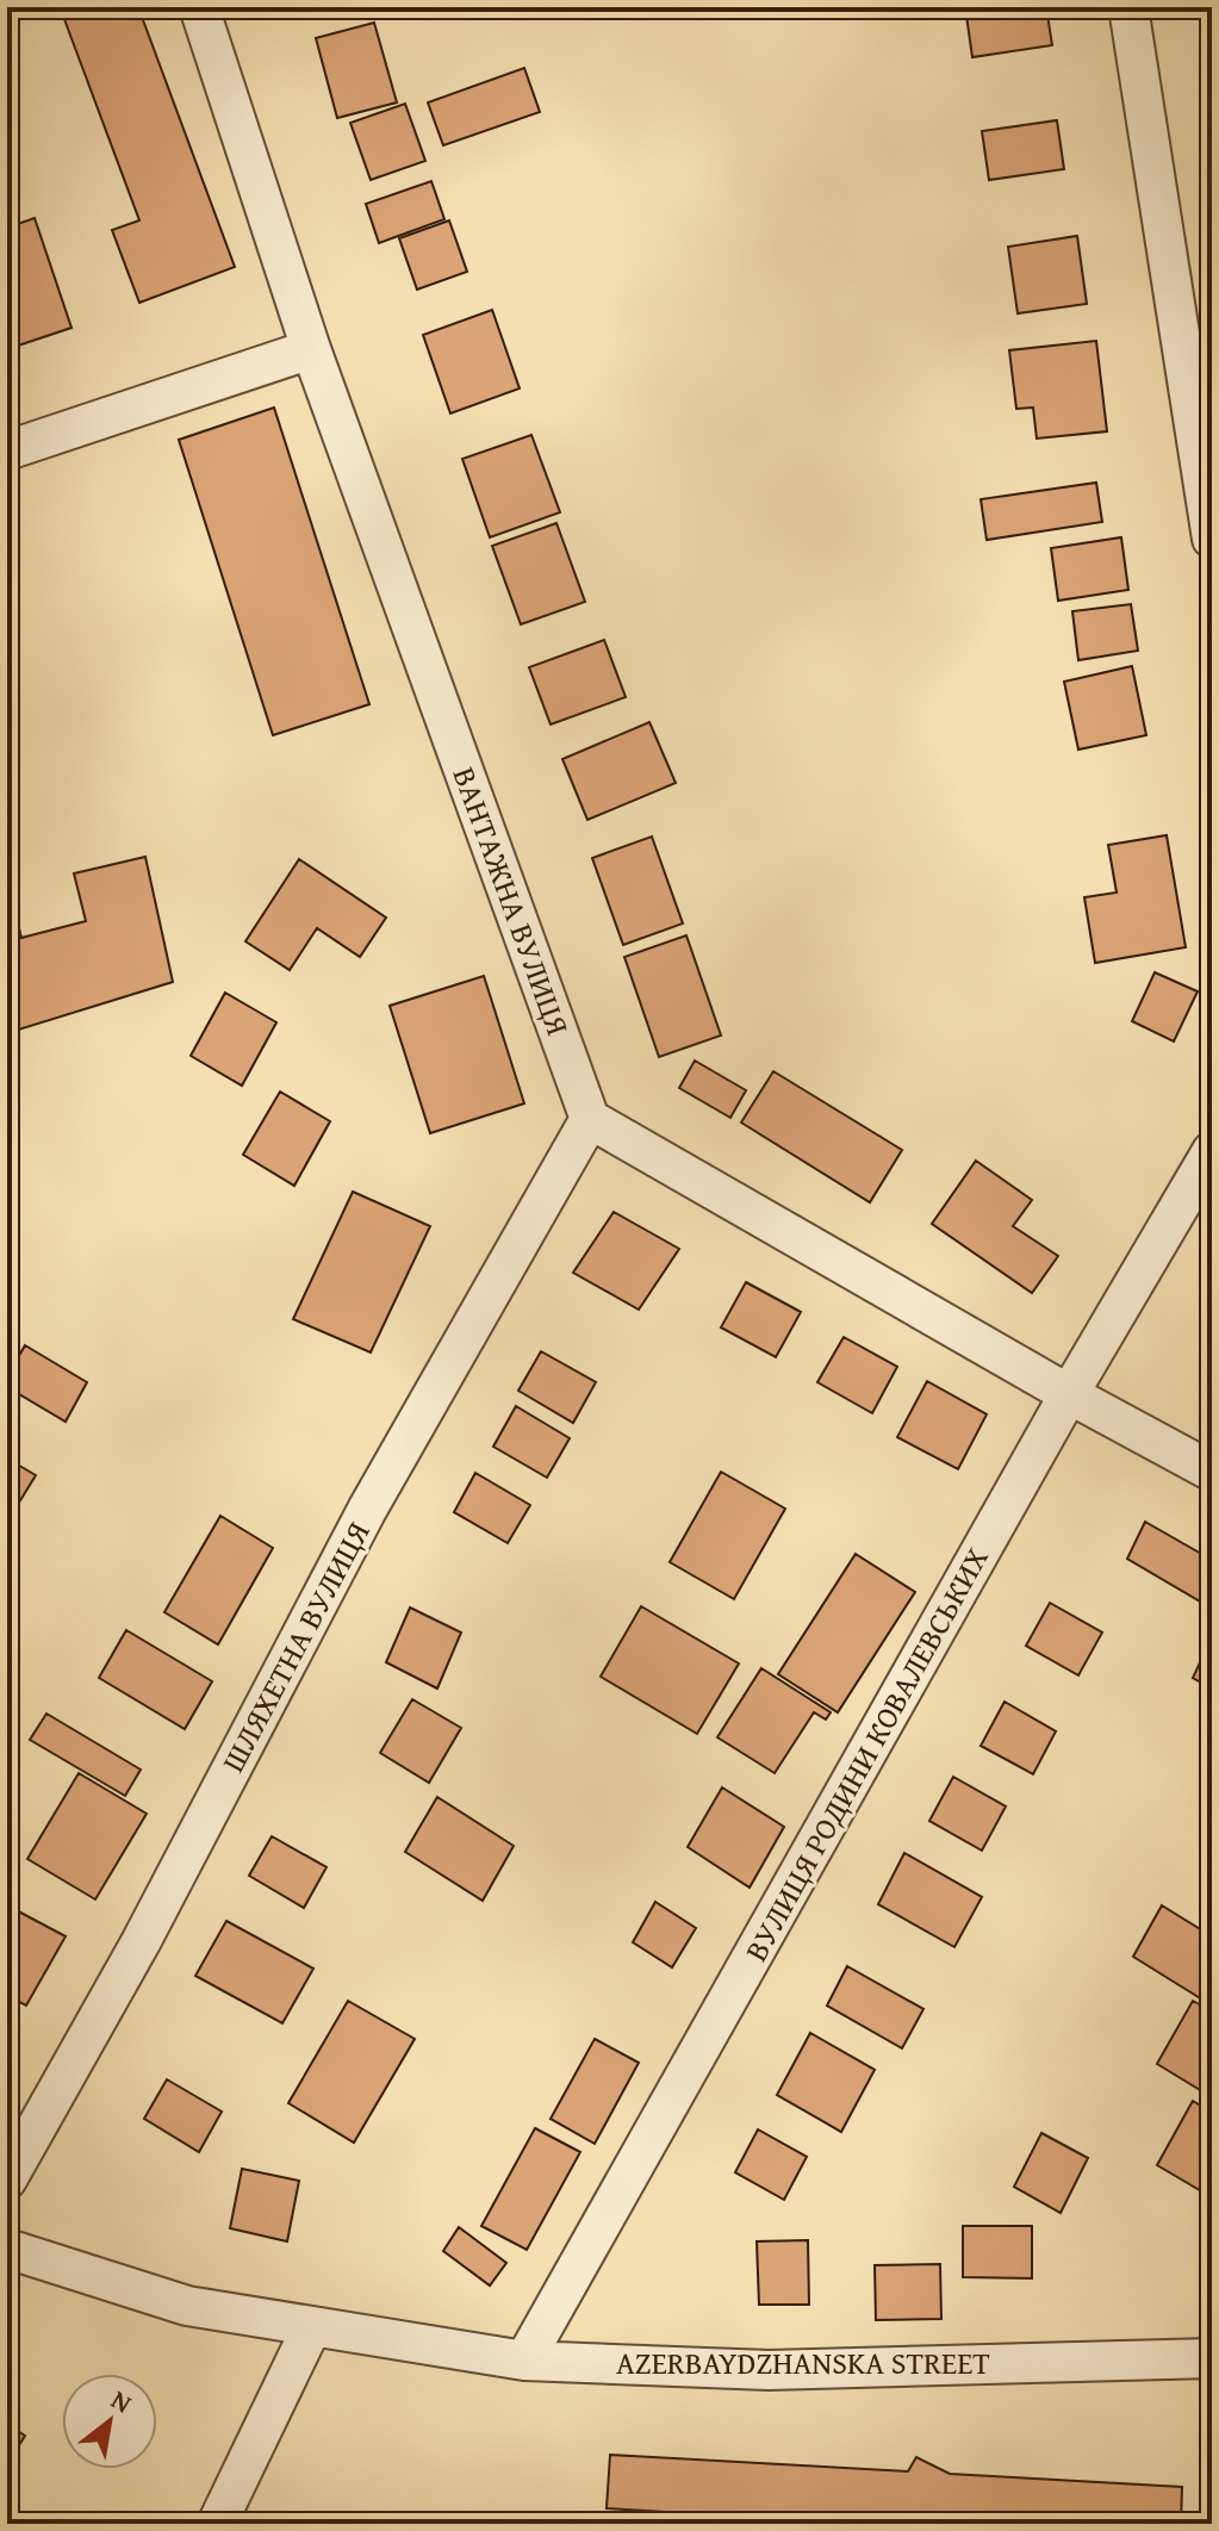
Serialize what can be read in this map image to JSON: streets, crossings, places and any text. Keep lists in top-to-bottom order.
{
  "streets": {
    "street": [
      "ВАНТАЖНА ВУЛИЦЯ",
      "ШЛЯХЕТНА ВУЛИЦЯ",
      "ВУЛИЦЯ РОДИНИ КОВАЛЕВСЬКИХ",
      "AZERBAYDZHANSKA STREET"
    ]
  },
  "crossings": [
    ["ВАНТАЖНА ВУЛИЦЯ", "ШЛЯХЕТНА ВУЛИЦЯ"],
    ["ВУЛИЦЯ РОДИНИ КОВАЛЕВСЬКИХ", "AZERBAYDZHANSKA STREET"]
  ],
  "north": "top right"
}
